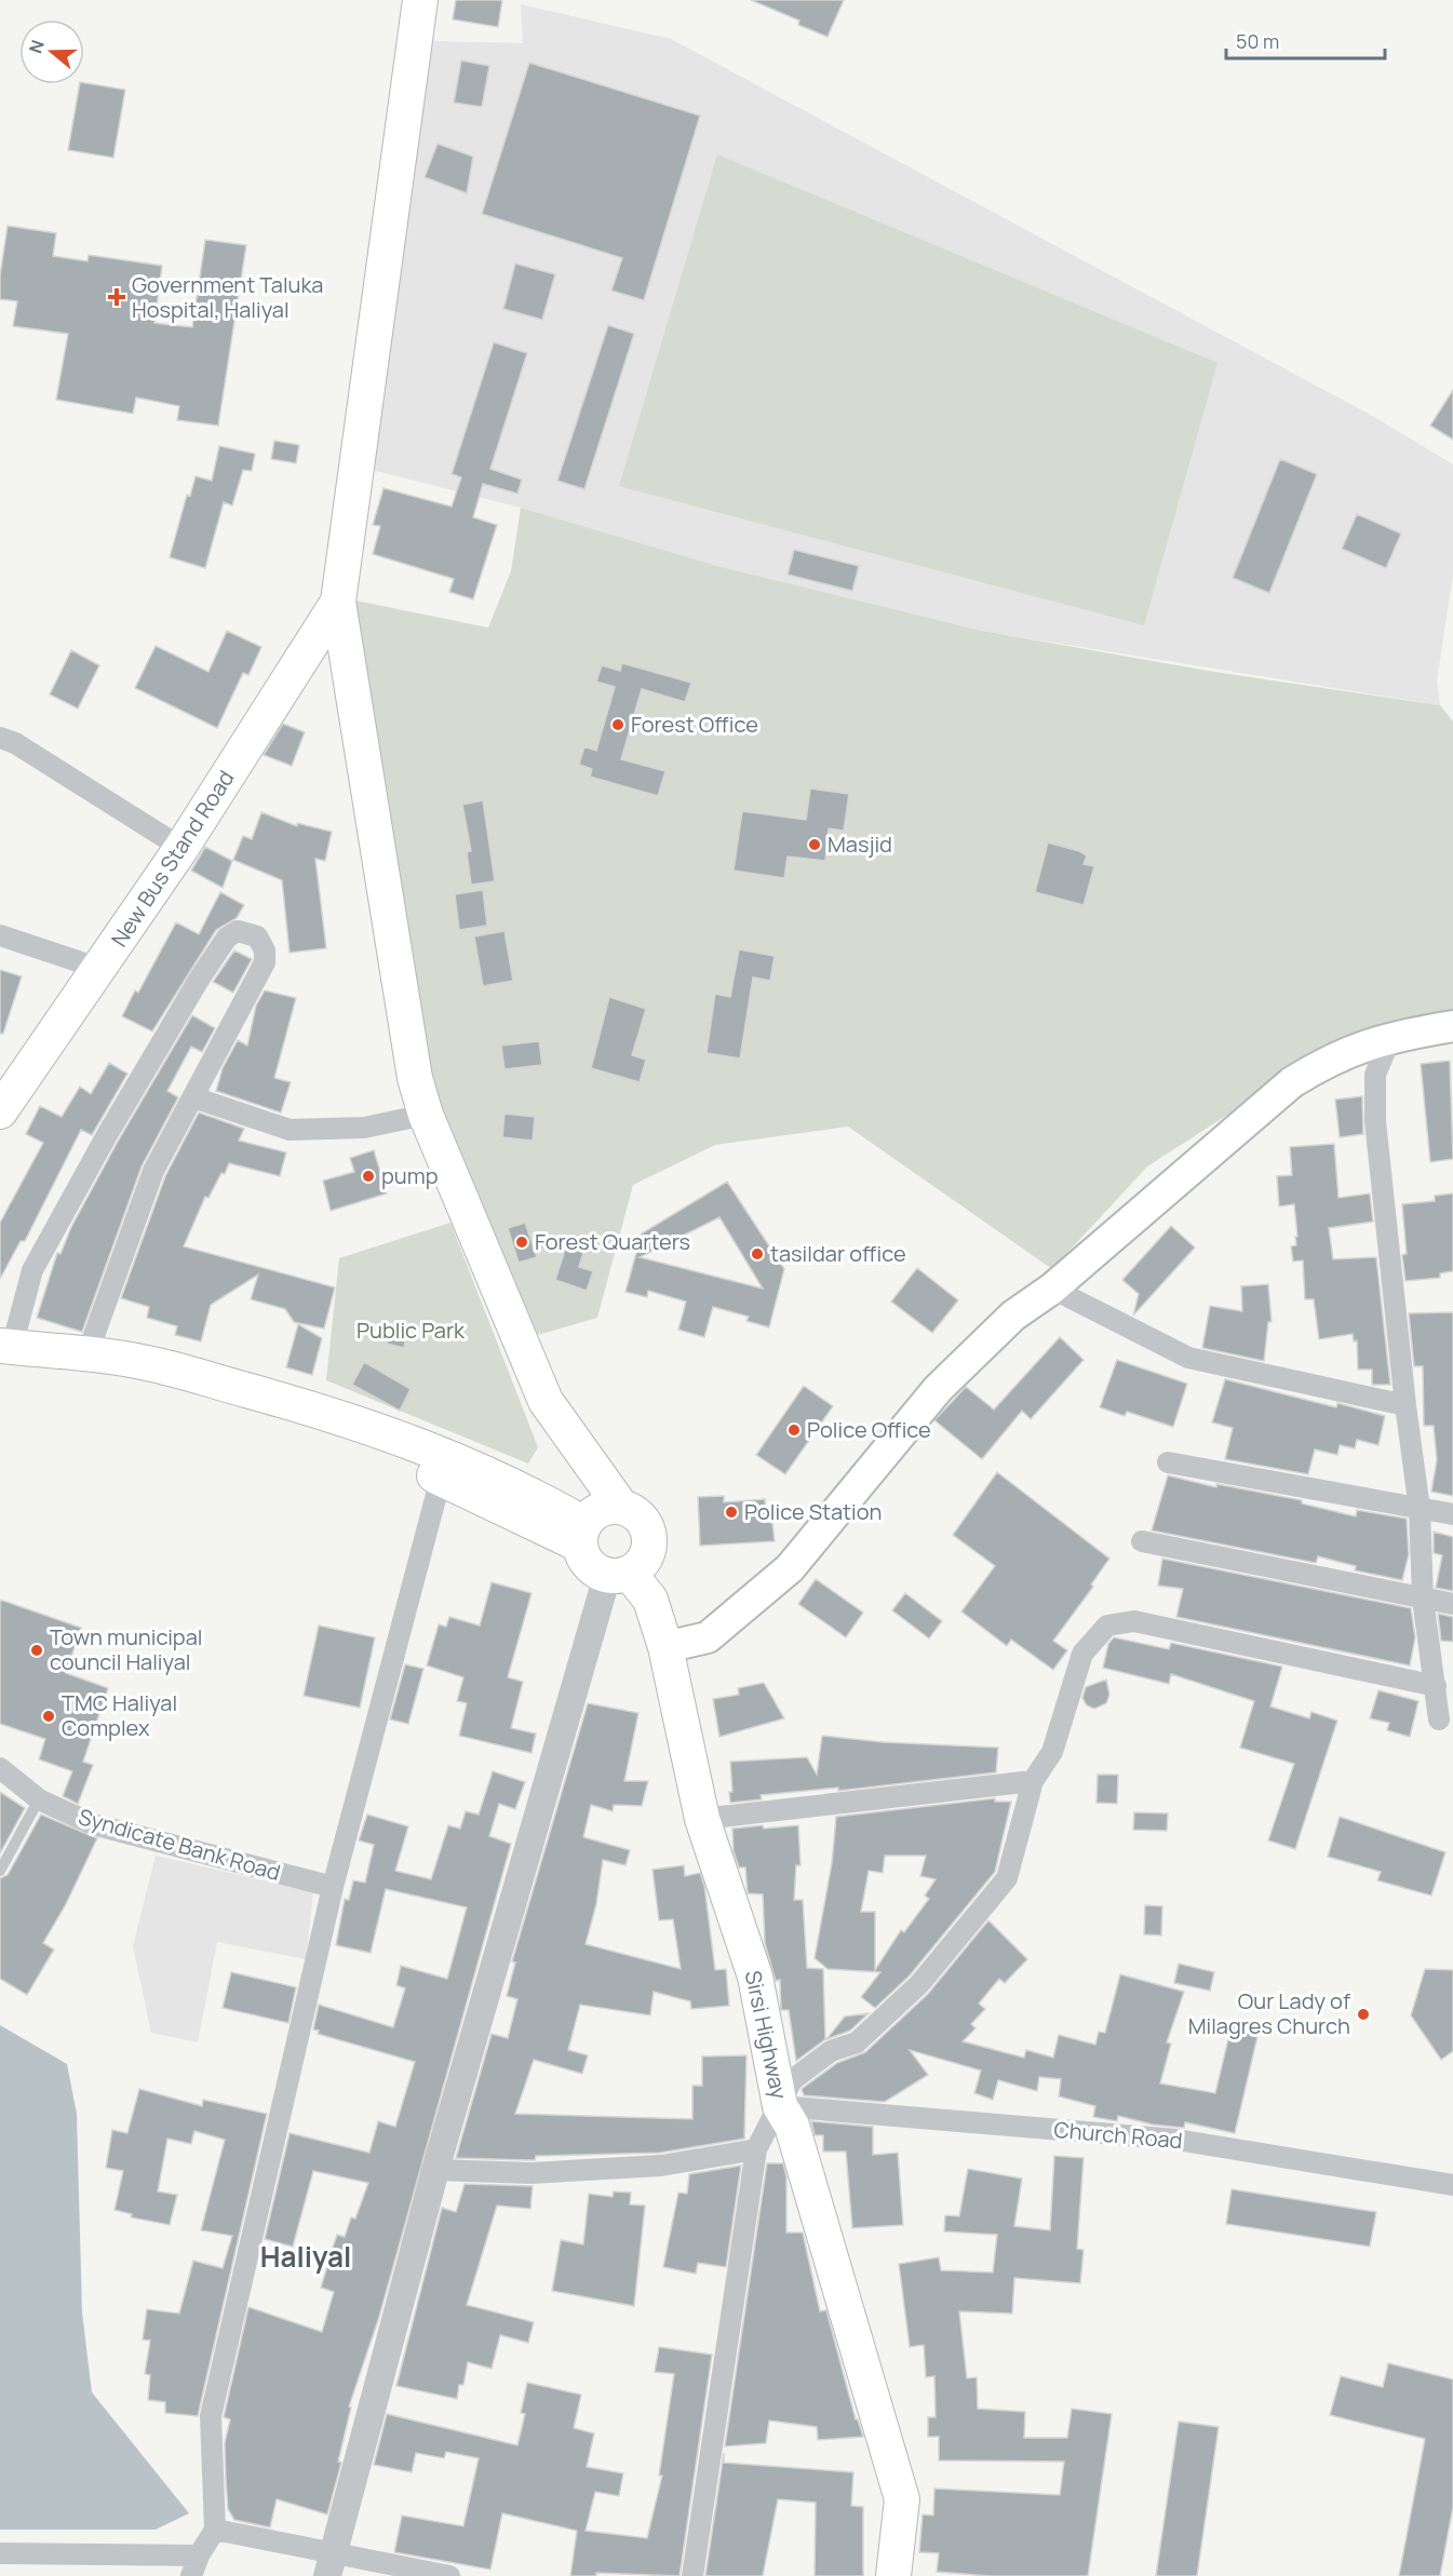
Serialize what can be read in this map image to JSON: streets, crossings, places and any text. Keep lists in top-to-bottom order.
{
  "streets": {
    "main road": ["New Bus Stand Road", "Sirsi Highway"],
    "street": ["Syndicate Bank Road", "Church Road"]
  },
  "crossings": [
    ["Sirsi Highway", "Church Road"]
  ],
  "districts": ["Haliyal"],
  "parks": ["Public Park"],
  "places": {
    "health": ["Government Taluka Hospital, Haliyal"],
    "other": [
      "Forest Office",
      "Masjid",
      "pump",
      "Forest Quarters",
      "tasildar office",
      "Police Office",
      "Police Station",
      "Town municipal council Haliyal",
      "TMC Haliyal Complex",
      "Our Lady of Milagres Church"
    ]
  },
  "scale_bar": "50 m",
  "north": "left"
}
